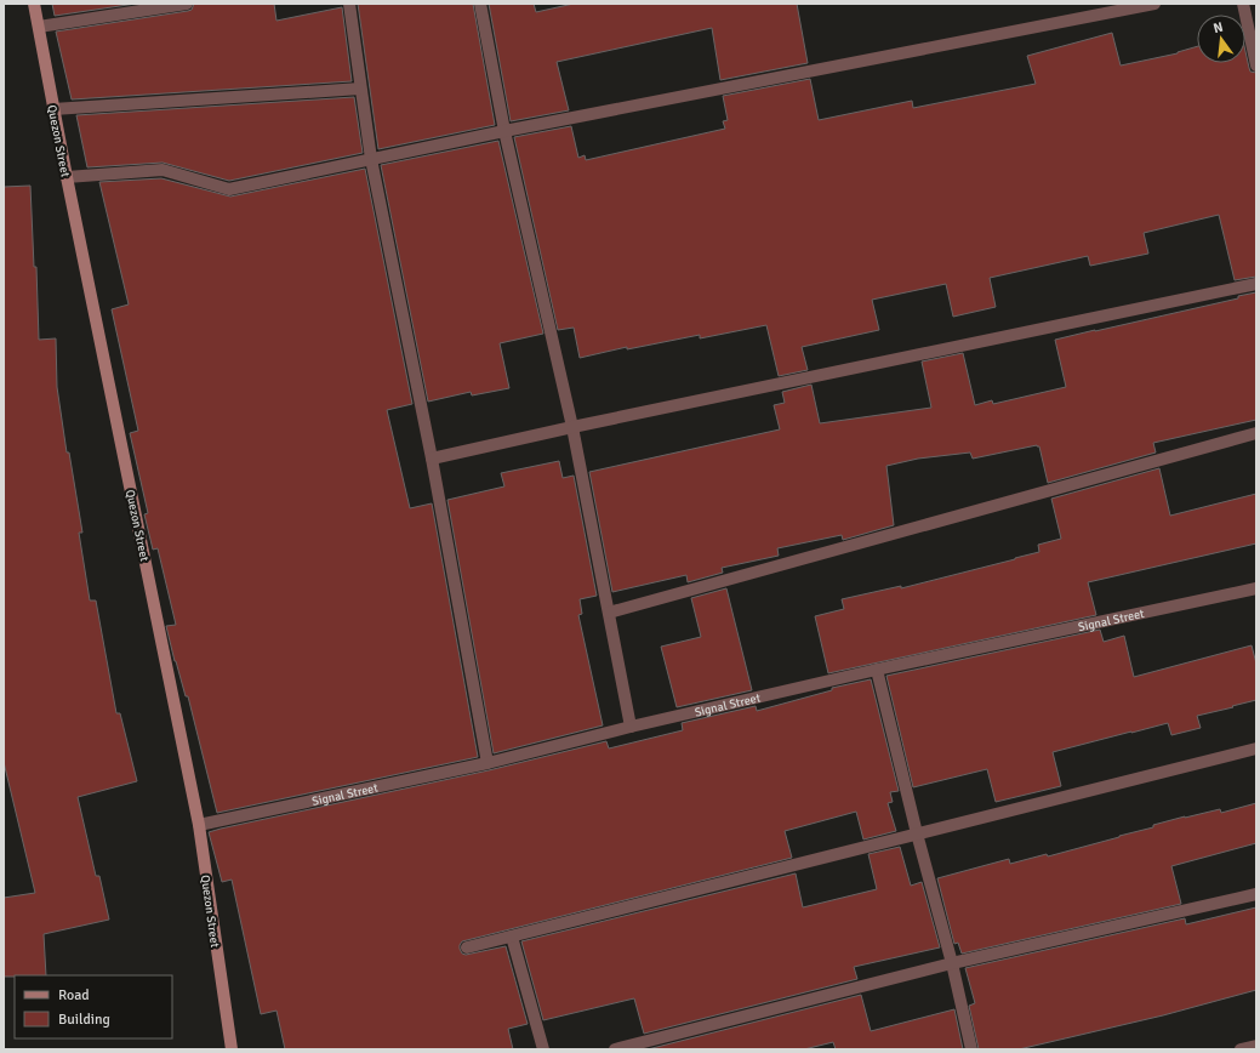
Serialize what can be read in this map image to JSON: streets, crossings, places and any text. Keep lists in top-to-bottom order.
{
  "streets": {
    "main road": ["Quezon Street"],
    "street": ["Signal Street"]
  },
  "crossings": [
    ["Quezon Street", "Signal Street"]
  ],
  "legend": ["Road", "Building"],
  "north": "top"
}
